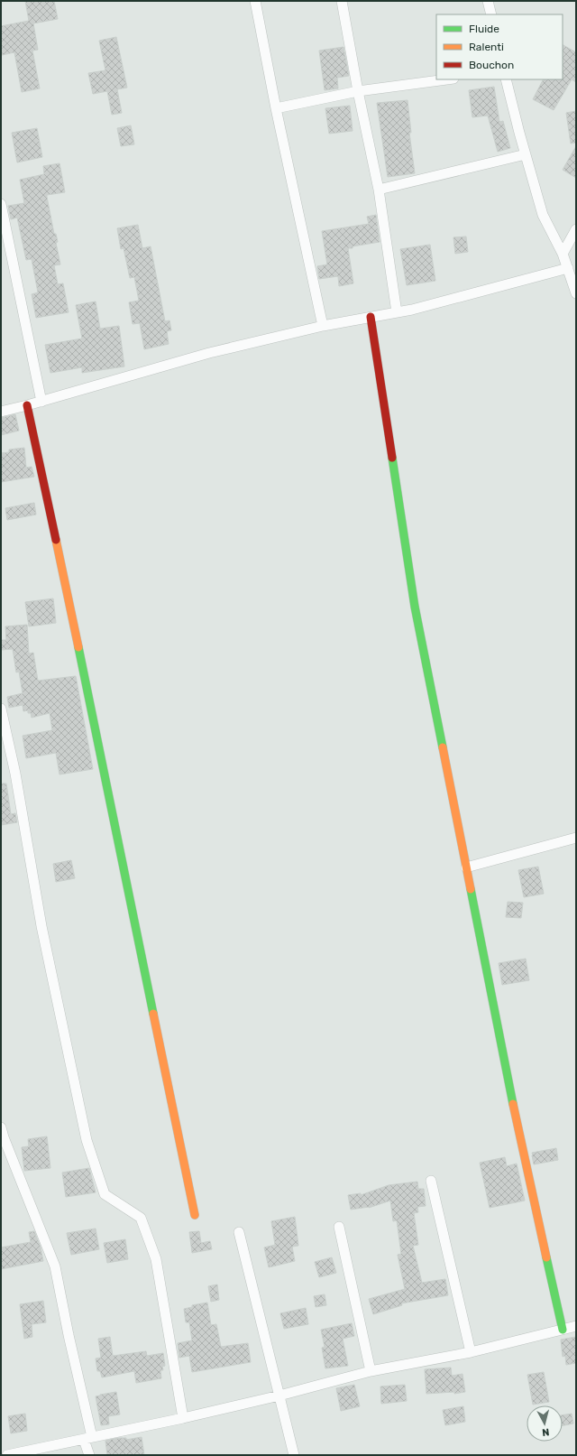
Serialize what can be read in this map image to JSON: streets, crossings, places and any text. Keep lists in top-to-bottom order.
{
  "legend": ["Fluide", "Ralenti", "Bouchon"],
  "north": "bottom"
}
